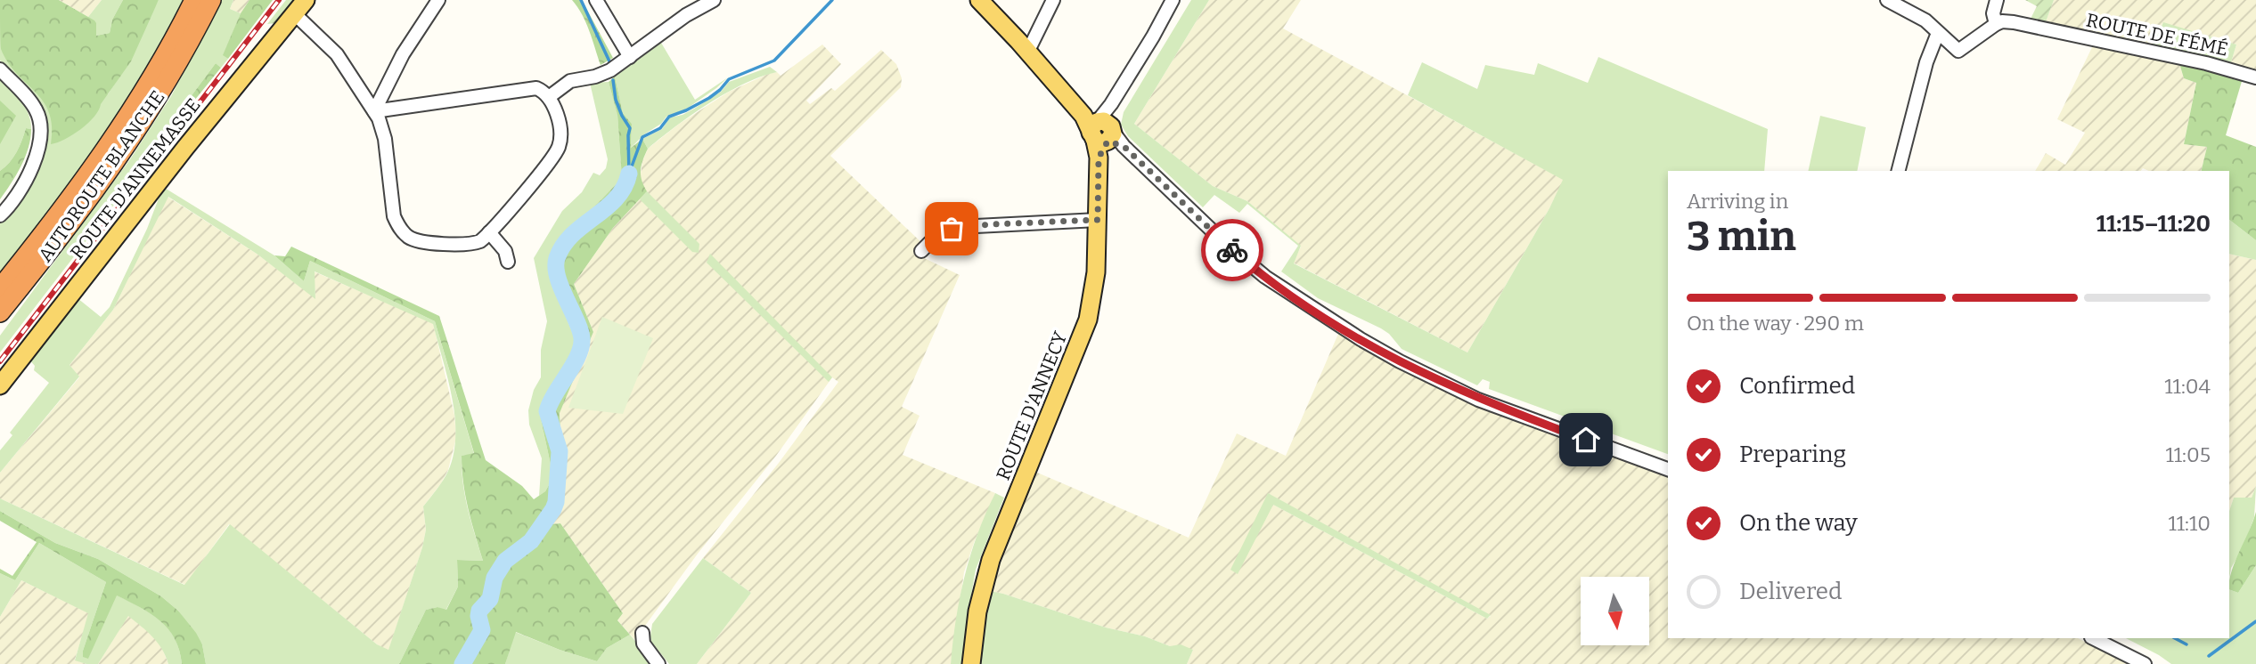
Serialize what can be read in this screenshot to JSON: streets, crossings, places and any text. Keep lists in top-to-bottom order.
{
  "streets": {
    "highway": ["AUTOROUTE BLANCHE"],
    "main road": ["ROUTE D'ANNEMASSE", "ROUTE D'ANNECY"],
    "street": ["ROUTE DE FÉMÉ"]
  },
  "north": "bottom",
  "page": {
    "heading": ["3 min", "Arriving in", "11:15–11:20"],
    "bar": "On the way · 290 m",
    "list": [
      ["Confirmed", "11:04"],
      ["Preparing", "11:05"],
      ["On the way", "11:10"],
      "Delivered"
    ]
  }
}
